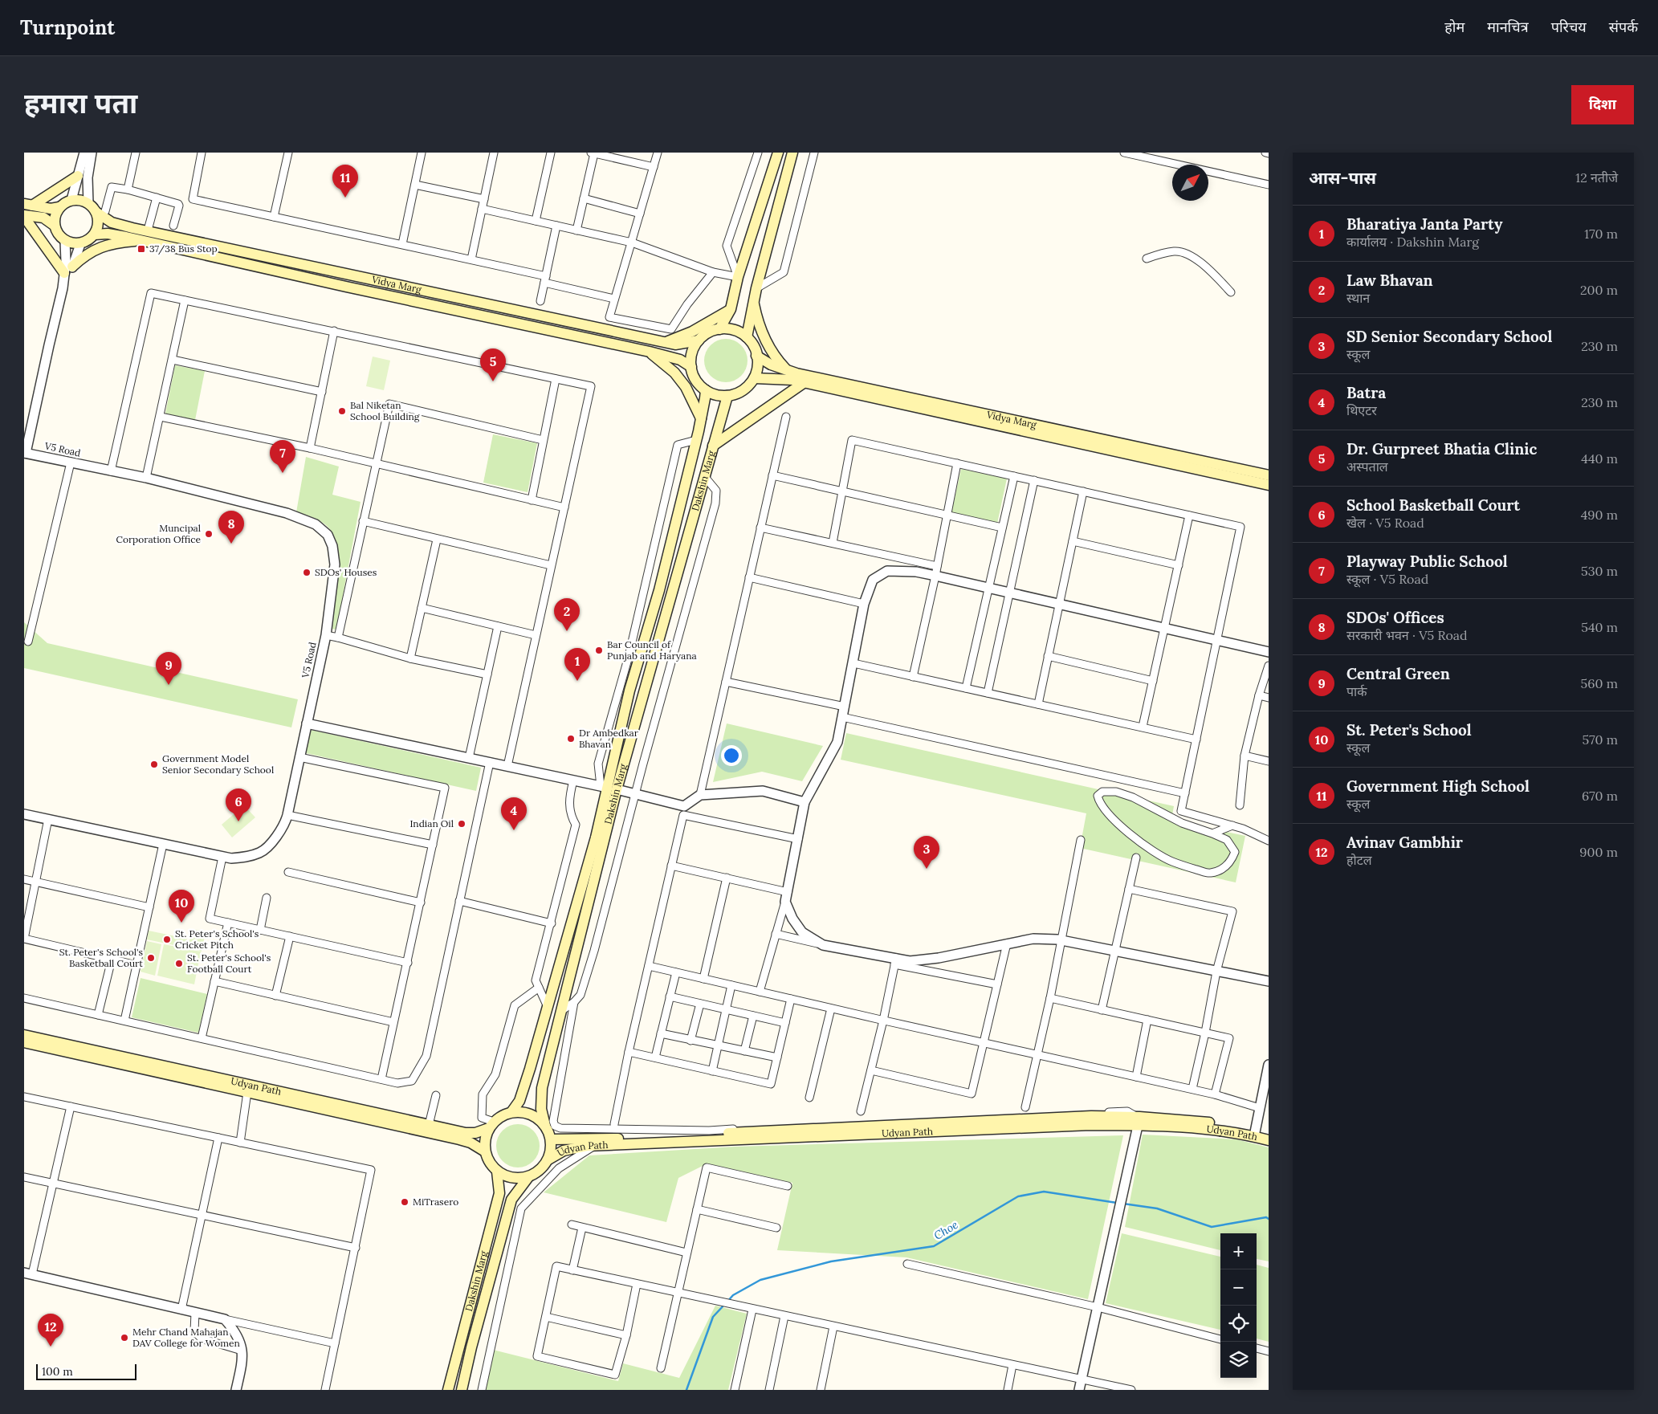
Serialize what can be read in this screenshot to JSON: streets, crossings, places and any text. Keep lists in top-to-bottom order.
{
  "streets": {
    "main road": ["Vidya Marg", "Dakshin Marg", "Udyan Path"],
    "street": ["V5 Road"]
  },
  "crossings": [
    ["Vidya Marg", "Dakshin Marg"],
    ["Dakshin Marg", "Udyan Path"]
  ],
  "water": ["Choe"],
  "places": {
    "transit": ["37/38 Bus Stop"],
    "other": [
      "Bal Niketan School Building",
      "Muncipal Corporation Office",
      "SDOs' Houses",
      "Bar Council of Punjab and Haryana",
      "Dr Ambedkar Bhavan",
      "Government Model Senior Secondary School",
      "Indian Oil",
      "St. Peter's School's Cricket Pitch",
      "St. Peter's School's Basketball Court",
      "St. Peter's School's Football Court",
      "MiTrasero",
      "Mehr Chand Mahajan DAV College for Women"
    ]
  },
  "scale_bar": "100 m",
  "north": "top right",
  "page": {
    "header": "Turnpoint",
    "nav": [
      "होम",
      "मानचित्र",
      "परिचय",
      "संपर्क"
    ],
    "title": "हमारा पता",
    "buttons": "दिशा",
    "heading": ["आस-पास", "12 नतीजे"],
    "pins": [
      "11",
      "5",
      "7",
      "8",
      "2",
      "1",
      "9",
      "6",
      "4",
      "3",
      "10",
      "12"
    ],
    "list": [
      {
        "mark": "1",
        "name": "Bharatiya Janta Party",
        "note": "कार्यालय · Dakshin Marg",
        "value": "170 m"
      },
      {
        "mark": "2",
        "name": "Law Bhavan",
        "note": "स्थान",
        "value": "200 m"
      },
      {
        "mark": "3",
        "name": "SD Senior Secondary School",
        "note": "स्कूल",
        "value": "230 m"
      },
      {
        "mark": "4",
        "name": "Batra",
        "note": "थिएटर",
        "value": "230 m"
      },
      {
        "mark": "5",
        "name": "Dr. Gurpreet Bhatia Clinic",
        "note": "अस्पताल",
        "value": "440 m"
      },
      {
        "mark": "6",
        "name": "School Basketball Court",
        "note": "खेल · V5 Road",
        "value": "490 m"
      },
      {
        "mark": "7",
        "name": "Playway Public School",
        "note": "स्कूल · V5 Road",
        "value": "530 m"
      },
      {
        "mark": "8",
        "name": "SDOs' Offices",
        "note": "सरकारी भवन · V5 Road",
        "value": "540 m"
      },
      {
        "mark": "9",
        "name": "Central Green",
        "note": "पार्क",
        "value": "560 m"
      },
      {
        "mark": "10",
        "name": "St. Peter's School",
        "note": "स्कूल",
        "value": "570 m"
      },
      {
        "mark": "11",
        "name": "Government High School",
        "note": "स्कूल",
        "value": "670 m"
      },
      {
        "mark": "12",
        "name": "Avinav Gambhir",
        "note": "होटल",
        "value": "900 m"
      }
    ],
    "map_buttons": ["+", "−"],
    "scale": "100 m"
  }
}
